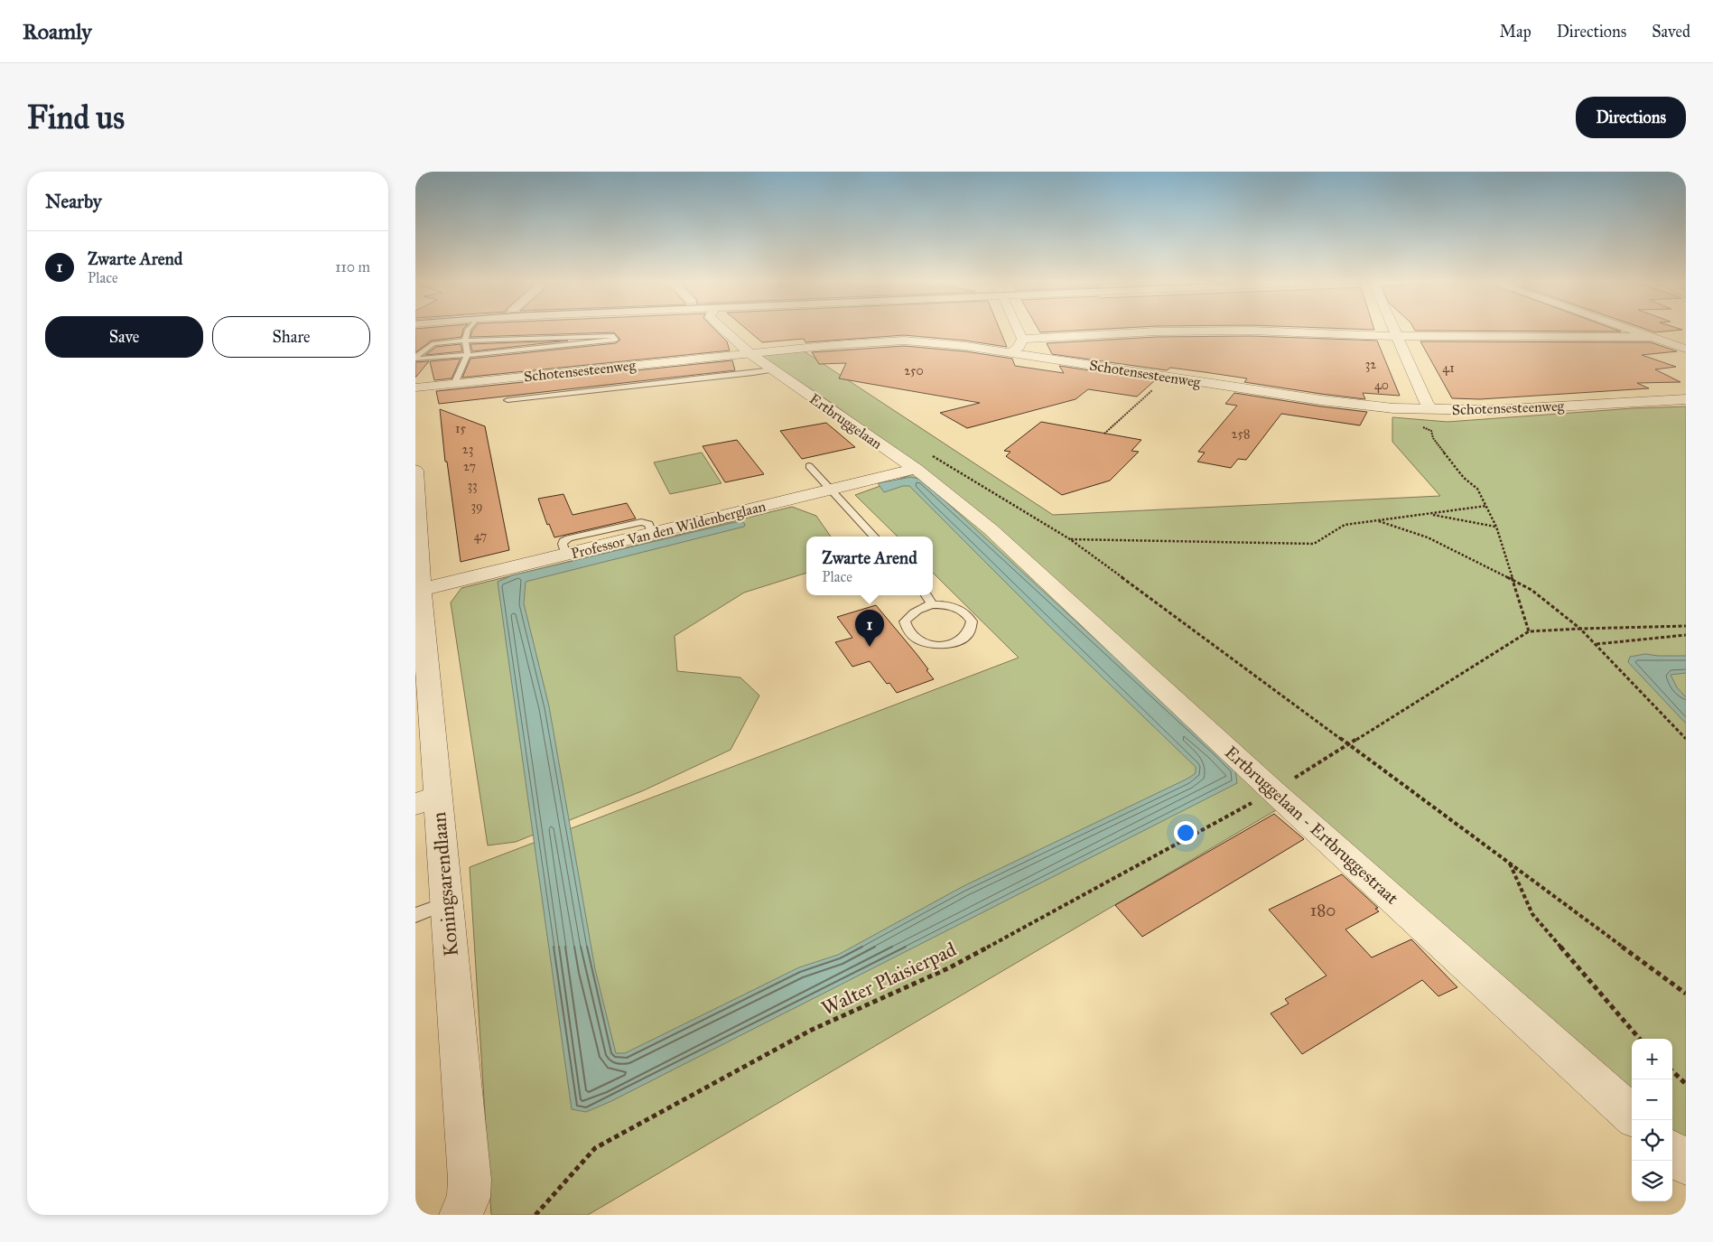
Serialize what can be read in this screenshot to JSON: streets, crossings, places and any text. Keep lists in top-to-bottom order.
{
  "streets": {
    "street": [
      "Schotensesteenweg",
      "Ertbruggelaan",
      "Professor Van den Wildenberglaan",
      "Ertbruggelaan - Ertbruggestraat",
      "Koningsarendlaan"
    ],
    "path": ["Walter Plaisierpad"]
  },
  "crossings": [
    ["Schotensesteenweg", "Ertbruggelaan"],
    ["Ertbruggelaan", "Professor Van den Wildenberglaan"],
    ["Ertbruggelaan", "Ertbruggelaan - Ertbruggestraat"],
    ["Professor Van den Wildenberglaan", "Koningsarendlaan"],
    ["Ertbruggelaan - Ertbruggestraat", "Walter Plaisierpad"]
  ],
  "house_numbers": [
    "32",
    "41",
    "250",
    "40",
    "15",
    "258",
    "23",
    "27",
    "33",
    "39",
    "47",
    "180"
  ],
  "page": {
    "header": "Roamly",
    "nav": ["Map", "Directions", "Saved"],
    "buttons": [
      "Directions",
      ["Save", "Share"]
    ],
    "title": "Find us",
    "heading": "Nearby",
    "list": [
      {
        "mark": "1",
        "name": "Zwarte Arend",
        "note": "Place",
        "value": "110 m"
      }
    ],
    "popup": ["Zwarte Arend", "Place"],
    "pins": "1",
    "map_buttons": ["+", "−"]
  }
}
